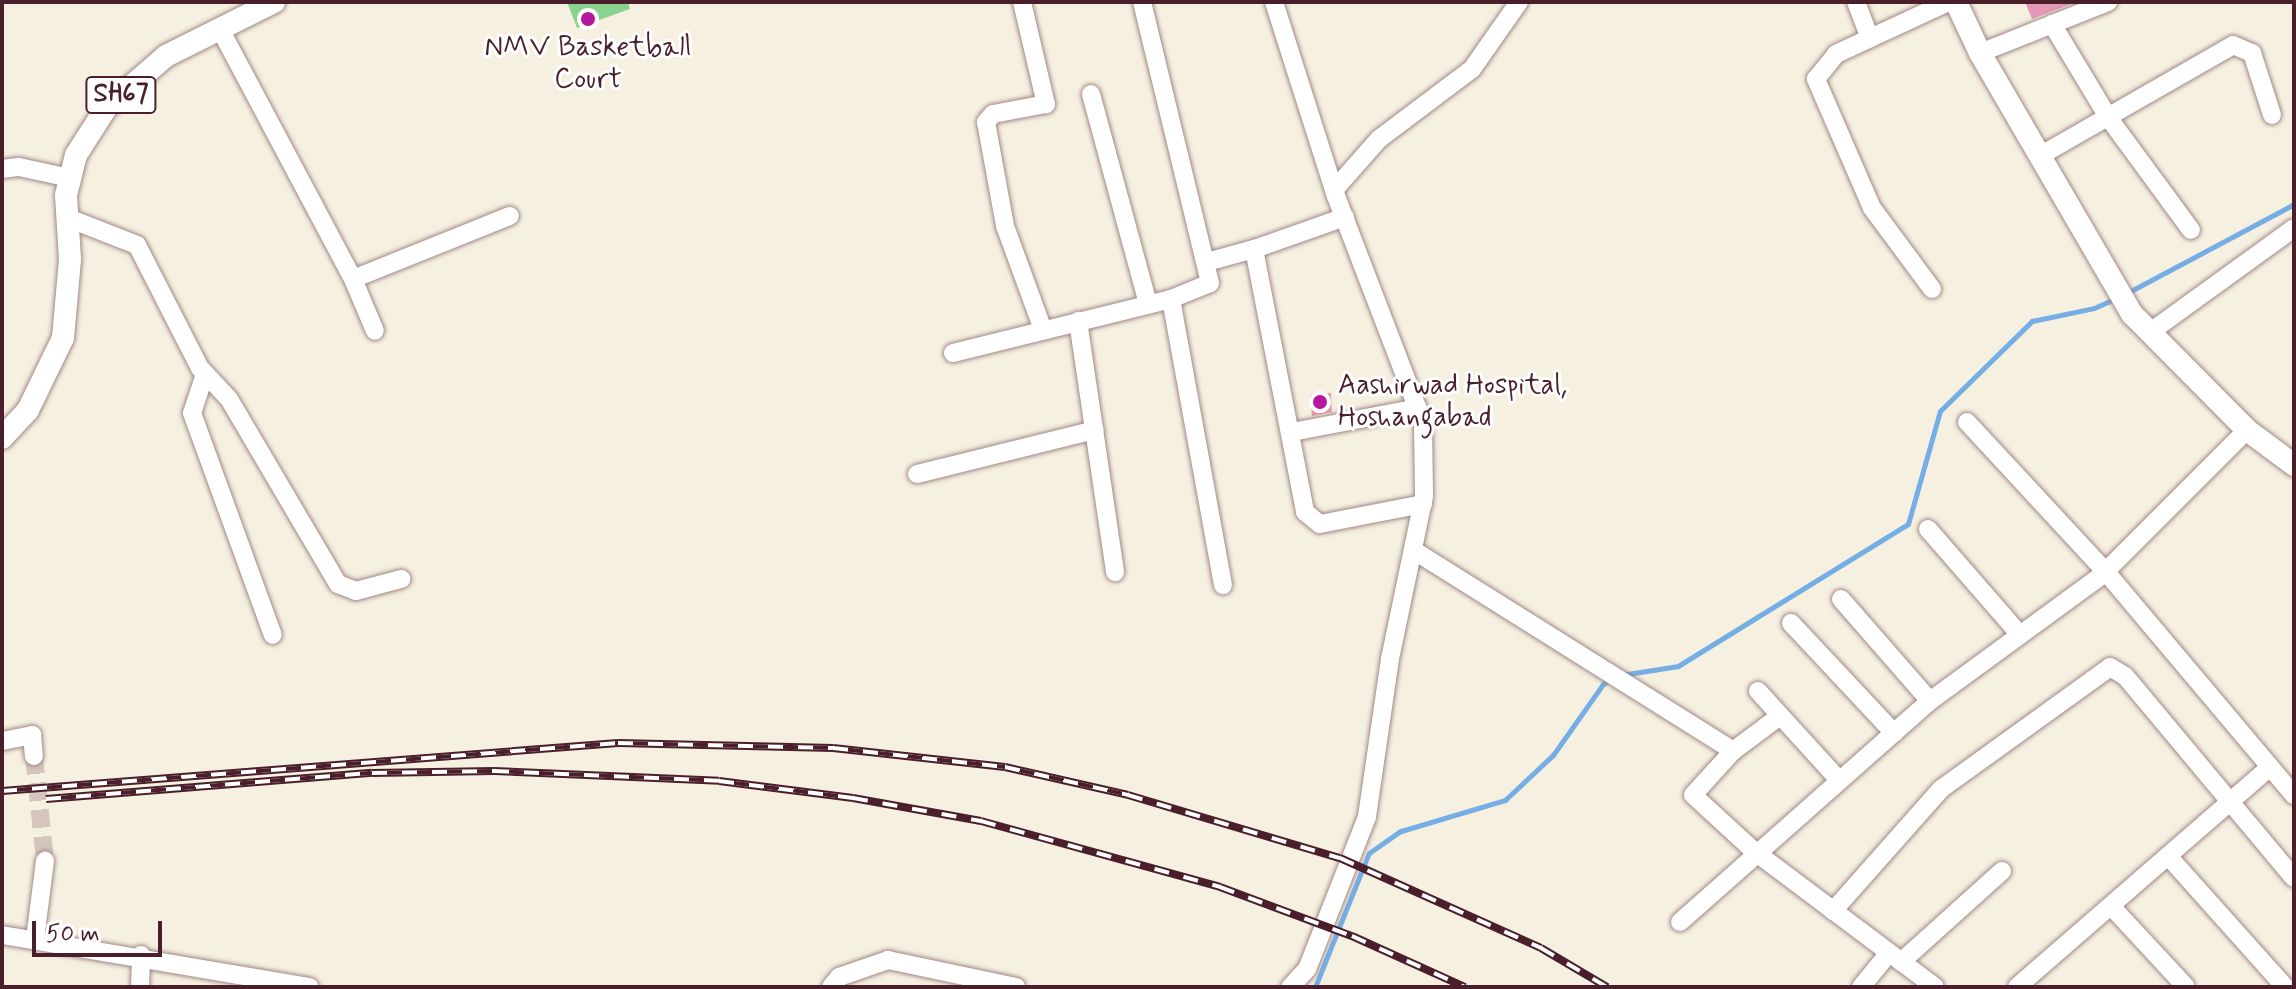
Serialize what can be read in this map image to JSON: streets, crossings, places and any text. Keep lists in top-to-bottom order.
{
  "streets": {
    "main road": ["SH67"]
  },
  "places": ["NMV Basketball Court", "Aashirwad Hospital, Hoshangabad"],
  "scale_bar": "50 m"
}
